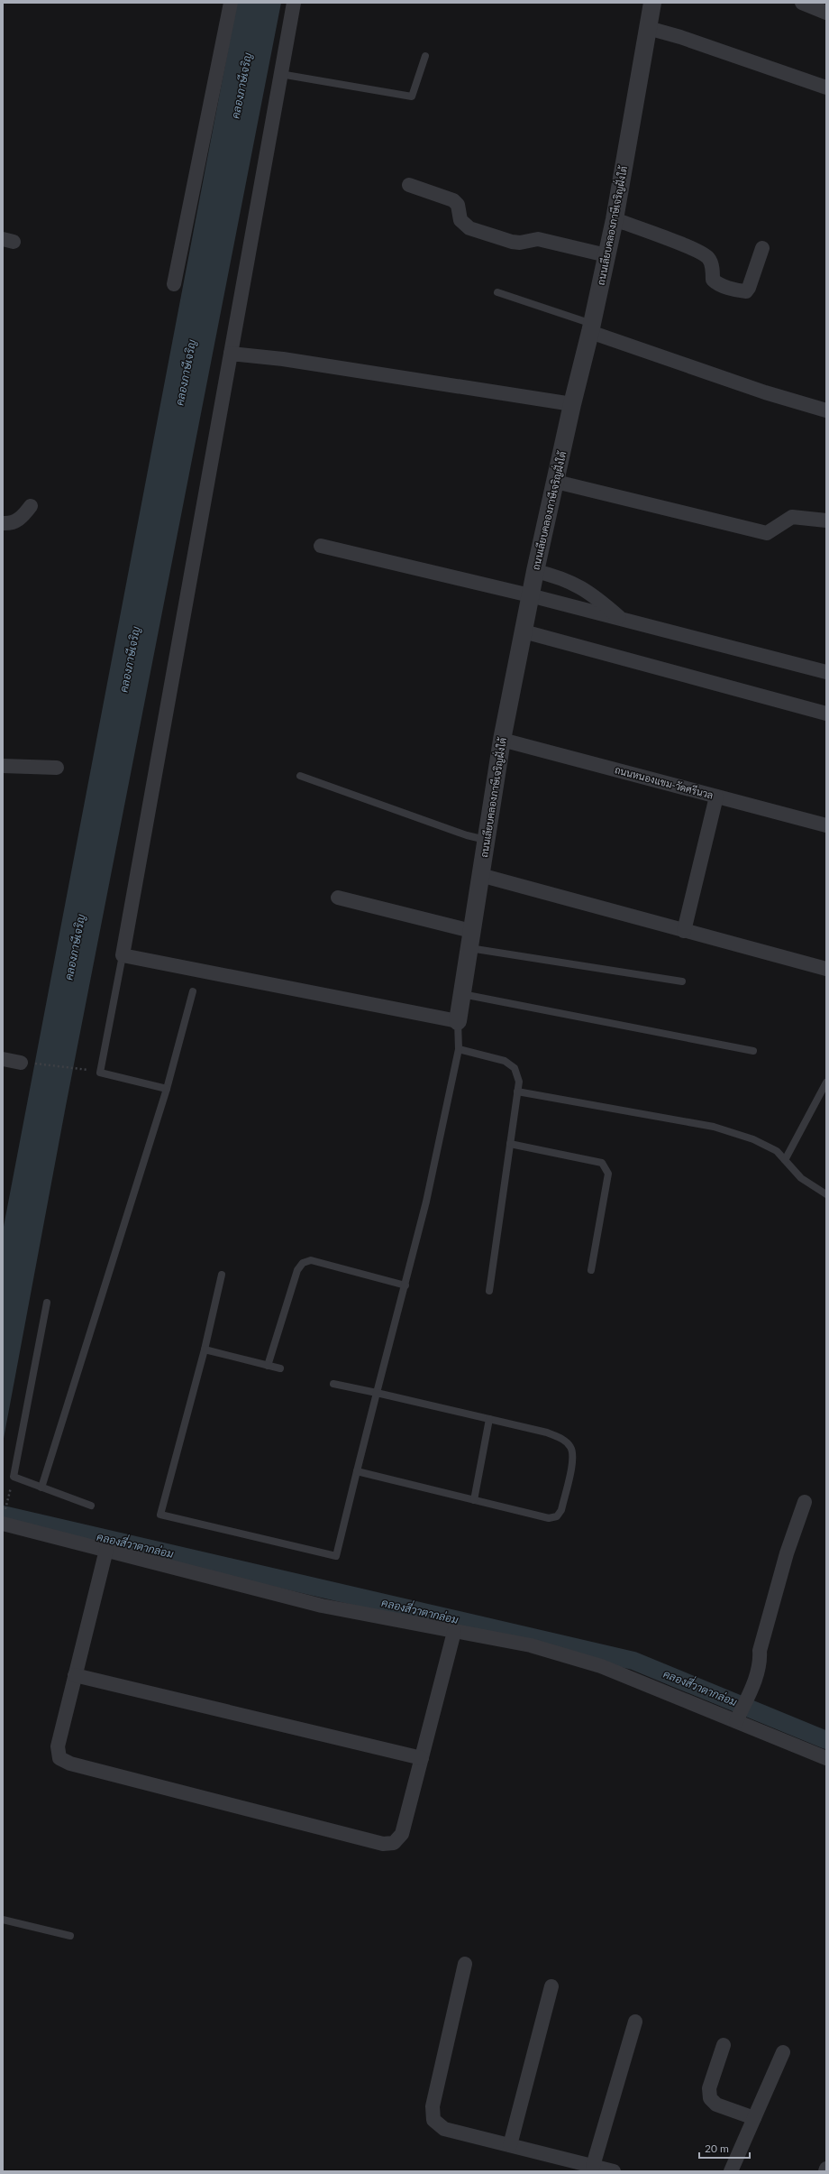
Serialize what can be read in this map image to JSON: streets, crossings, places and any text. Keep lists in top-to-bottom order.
{
  "streets": {
    "street": ["ถนนเลียบคลองภาษีเจริญฝั่งใต้", "ถนนหนองแขม-วัดศรีนวล"]
  },
  "crossings": [
    ["ถนนเลียบคลองภาษีเจริญฝั่งใต้", "ถนนหนองแขม-วัดศรีนวล"]
  ],
  "water": ["คลองภาษีเจริญ", "คลองสี่วาตากล่อม"],
  "scale_bar": "20 m"
}
